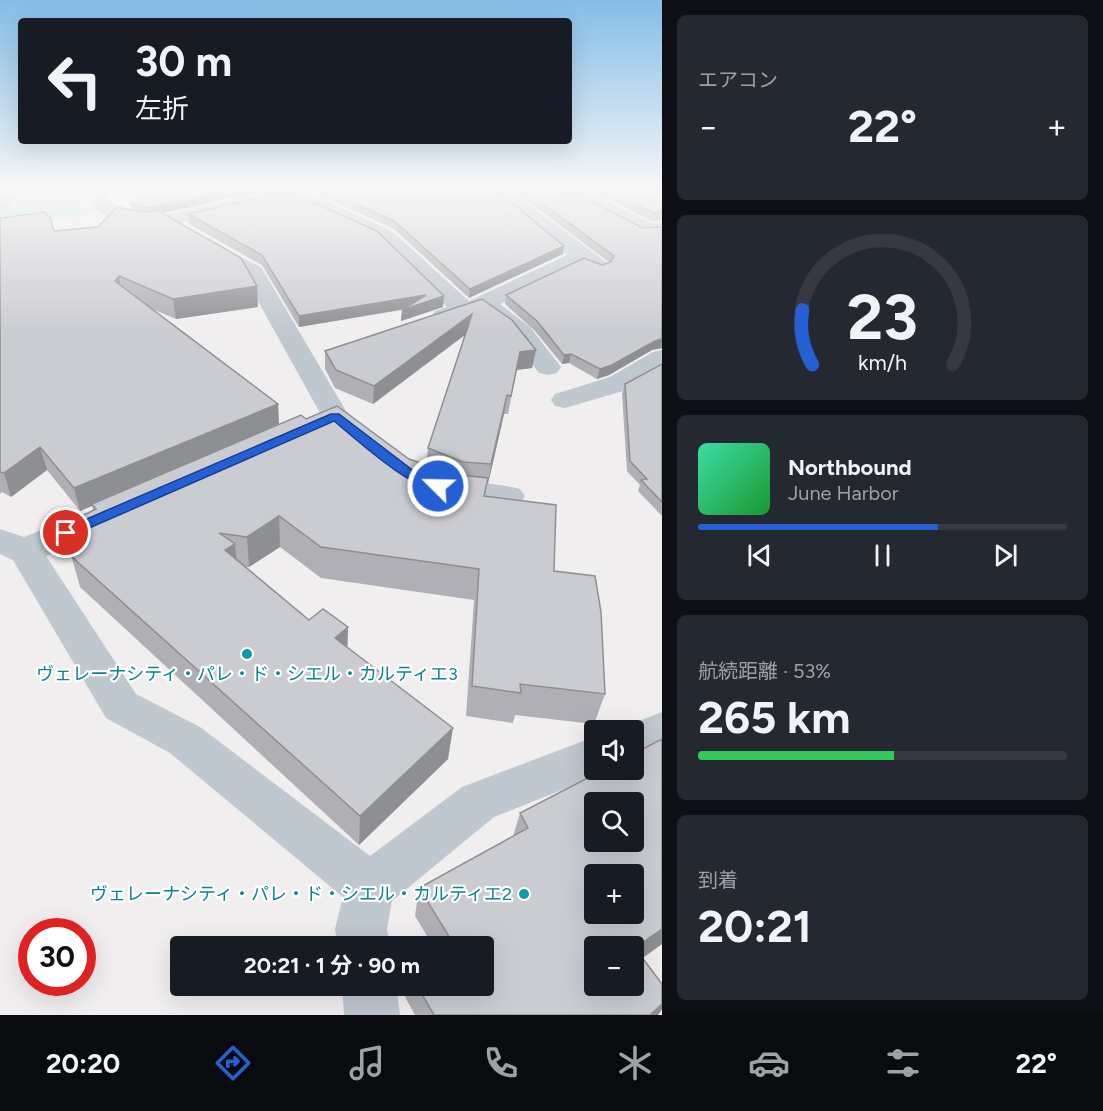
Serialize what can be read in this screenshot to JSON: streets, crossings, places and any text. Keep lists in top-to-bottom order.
{
  "places": ["ヴェレーナシティ・パレ・ド・シエル・カルティエ3", "ヴェレーナシティ・パレ・ド・シエル・カルティエ2"],
  "page": {
    "tile": [
      "エアコン",
      ["航続距離 · 53%", "265 km"],
      ["到着", "20:21"]
    ],
    "turn": ["30 m", "左折"],
    "heat": ["−", "22°", "+"],
    "song": ["Northbound", "June Harbor"],
    "map_buttons": ["+", "−"],
    "limit": "30",
    "trip": "20:21 · 1 分 · 90 m",
    "tabs": ["20:20", "22°"],
    "gauge": ["23", "km/h"]
  }
}
